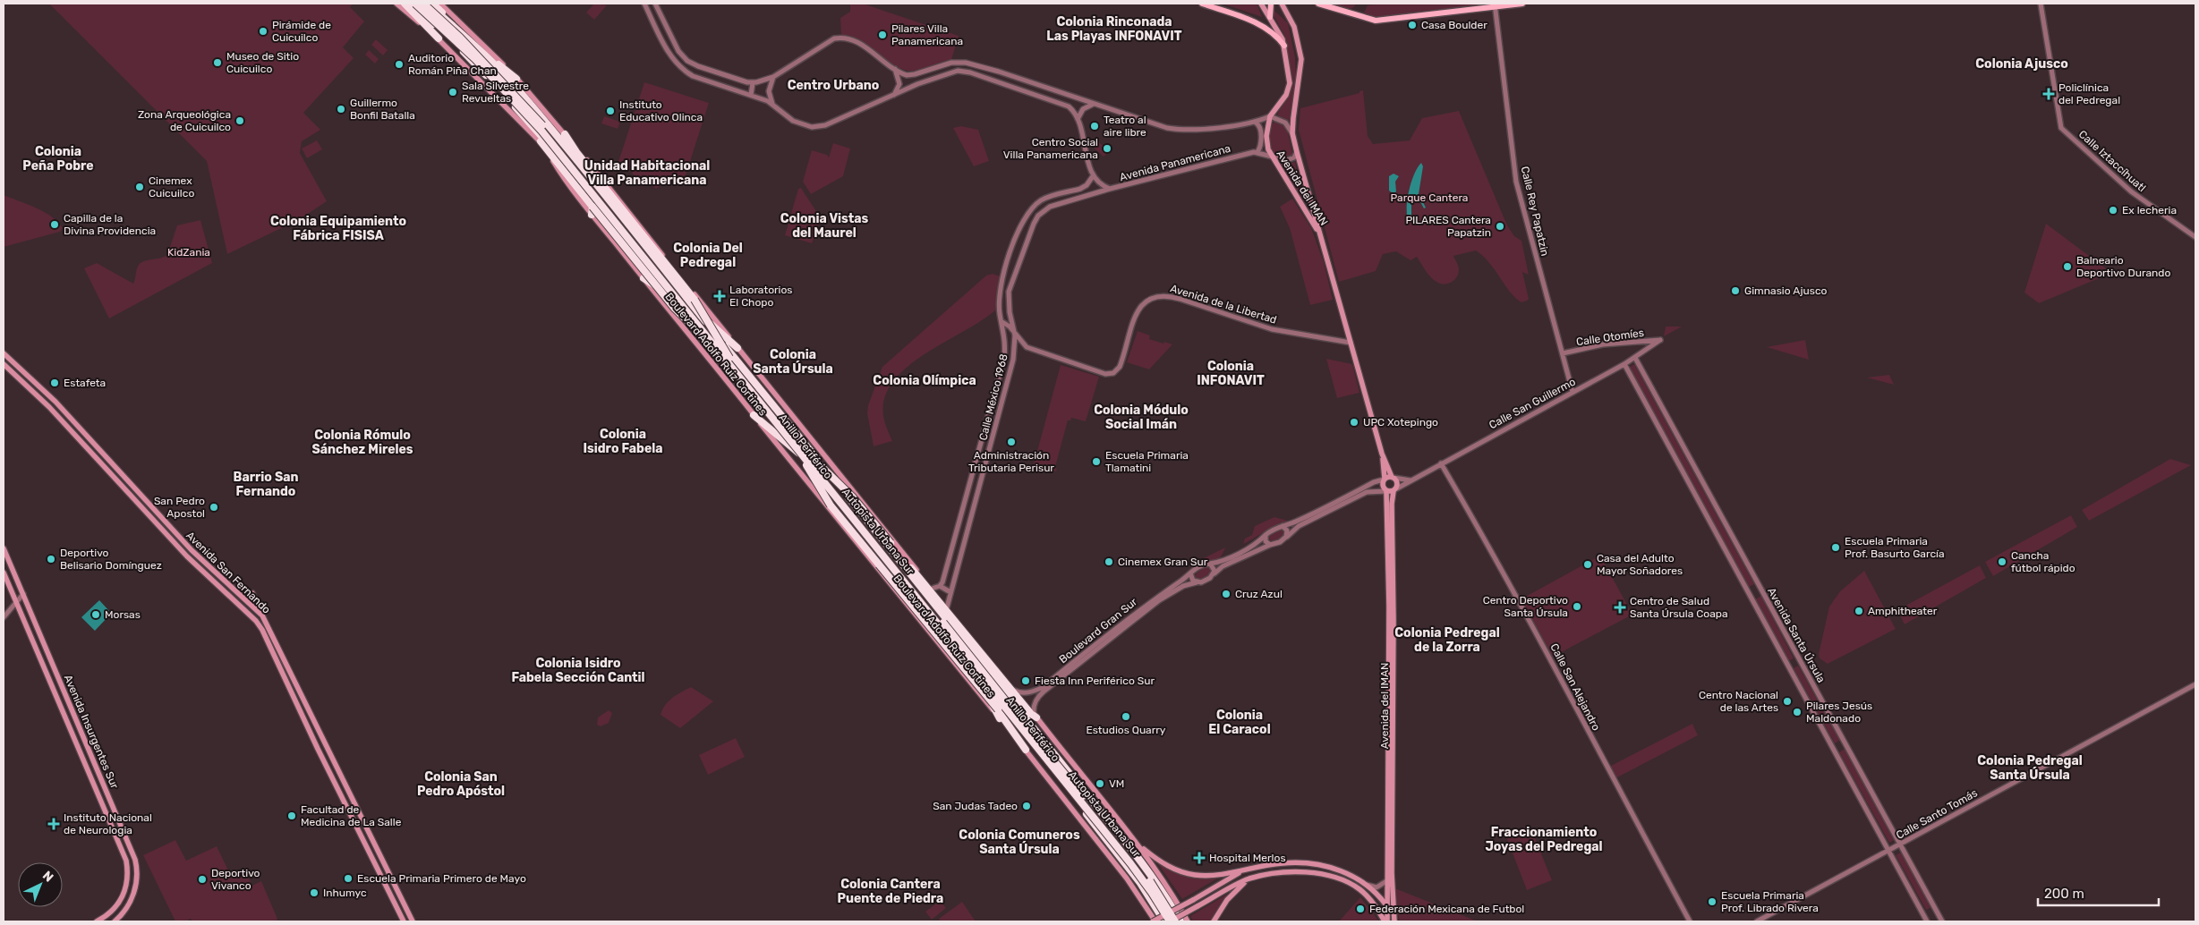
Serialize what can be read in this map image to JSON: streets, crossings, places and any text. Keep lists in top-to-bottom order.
{
  "streets": {
    "highway": ["Anillo Periférico", "Autopista Urbana Sur"],
    "main road": [
      "Avenida del IMAN",
      "Boulevard Adolfo Ruiz Cortines",
      "Avenida San Fernando",
      "Avenida Insurgentes Sur"
    ],
    "street": [
      "Calle Iztaccíhuatl",
      "Avenida Panamericana",
      "Calle Rey Papatzin",
      "Avenida de la Libertad",
      "Calle Otomíes",
      "Calle México 1968",
      "Calle San Guillermo",
      "Boulevard Gran Sur",
      "Avenida Santa Úrsula",
      "Calle San Alejandro",
      "Calle Santo Tomás"
    ]
  },
  "crossings": [
    ["Avenida Panamericana", "Avenida del IMAN"],
    ["Avenida Panamericana", "Calle México 1968"],
    ["Avenida del IMAN", "Avenida de la Libertad"],
    ["Avenida del IMAN", "Calle San Guillermo"],
    ["Calle Rey Papatzin", "Calle Otomíes"],
    ["Calle Rey Papatzin", "Calle San Guillermo"],
    ["Avenida de la Libertad", "Calle México 1968"],
    ["Calle Otomíes", "Calle San Guillermo"],
    ["Boulevard Adolfo Ruiz Cortines", "Calle México 1968"],
    ["Boulevard Adolfo Ruiz Cortines", "Anillo Periférico"],
    ["Calle San Guillermo", "Avenida Santa Úrsula"],
    ["Calle San Guillermo", "Calle San Alejandro"],
    ["Avenida Santa Úrsula", "Calle Santo Tomás"]
  ],
  "districts": [
    "Colonia Rinconada Las Playas INFONAVIT",
    "Colonia Ajusco",
    "Centro Urbano",
    "Colonia Peña Pobre",
    "Unidad Habitacional Villa Panamericana",
    "Colonia Vistas del Maurel",
    "Colonia Equipamiento Fábrica FISISA",
    "Colonia Del Pedregal",
    "Colonia Santa Úrsula",
    "Colonia INFONAVIT",
    "Colonia Olímpica",
    "Colonia Módulo Social Imán",
    "Colonia Isidro Fabela",
    "Colonia Rómulo Sánchez Mireles",
    "Barrio San Fernando",
    "Colonia Pedregal de la Zorra",
    "Colonia Isidro Fabela Sección Cantil",
    "Colonia El Caracol",
    "Colonia Pedregal Santa Úrsula",
    "Colonia San Pedro Apóstol",
    "Fraccionamiento Joyas del Pedregal",
    "Colonia Comuneros Santa Úrsula",
    "Colonia Cantera Puente de Piedra"
  ],
  "parks": ["Parque Cantera", "KidZania"],
  "places": {
    "other": [
      "Casa Boulder",
      "Pirámide de Cuicuilco",
      "Pilares Villa Panamericana",
      "Museo de Sitio Cuicuilco",
      "Auditorio Román Piña Chan",
      "Sala Silvestre Revueltas",
      "Guillermo Bonfil Batalla",
      "Instituto Educativo Olinca",
      "Zona Arqueológica de Cuicuilco",
      "Teatro al aire libre",
      "Centro Social Villa Panamericana",
      "Cinemex Cuicuilco",
      "Ex lecheria",
      "Capilla de la Divina Providencia",
      "PILARES Cantera Papatzin",
      "Balneario Deportivo Durando",
      "Gimnasio Ajusco",
      "Estafeta",
      "UPC Xotepingo",
      "Administración Tributaria Perisur",
      "Escuela Primaria Tlamatini",
      "San Pedro Apostol",
      "Escuela Primaria Prof. Basurto García",
      "Deportivo Belisario Domínguez",
      "Cinemex Gran Sur",
      "Cancha fútbol rápido",
      "Casa del Adulto Mayor Soñadores",
      "Cruz Azul",
      "Centro Deportivo Santa Úrsula",
      "Amphitheater",
      "Morsas",
      "Fiesta Inn Periférico Sur",
      "Centro Nacional de las Artes",
      "Pilares Jesús Maldonado",
      "Estudios Quarry",
      "VM",
      "San Judas Tadeo",
      "Facultad de Medicina de La Salle",
      "Escuela Primaria Primero de Mayo",
      "Deportivo Vivanco",
      "Inhumyc",
      "Escuela Primaria Prof. Librado Rivera",
      "Federación Mexicana de Futbol"
    ],
    "health": [
      "Policlínica del Pedregal",
      "Laboratorios El Chopo",
      "Centro de Salud Santa Úrsula Coapa",
      "Instituto Nacional de Neurologia",
      "Hospital Merlos"
    ]
  },
  "scale_bar": "200 m",
  "north": "top right"
}
